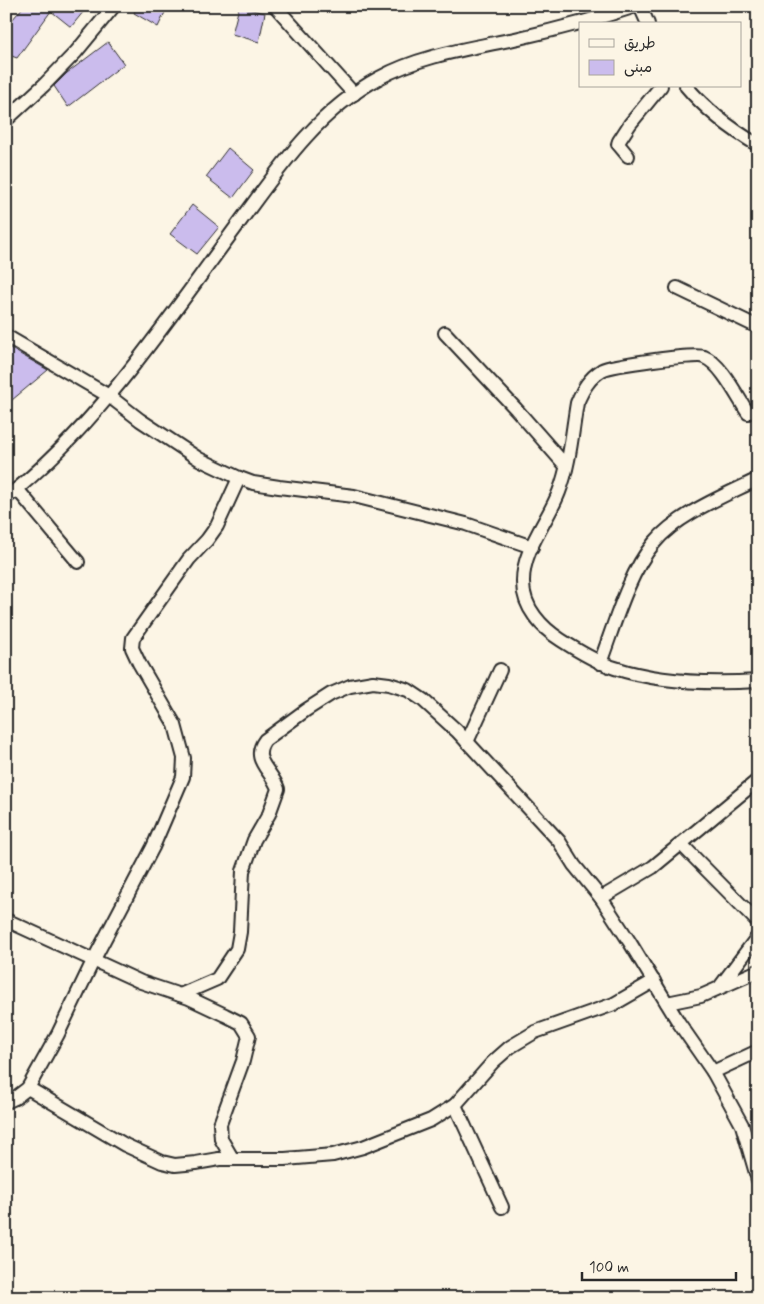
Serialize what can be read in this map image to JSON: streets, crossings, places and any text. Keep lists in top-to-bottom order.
{
  "legend": ["طريق", "مبنى"],
  "scale_bar": "100 m"
}
